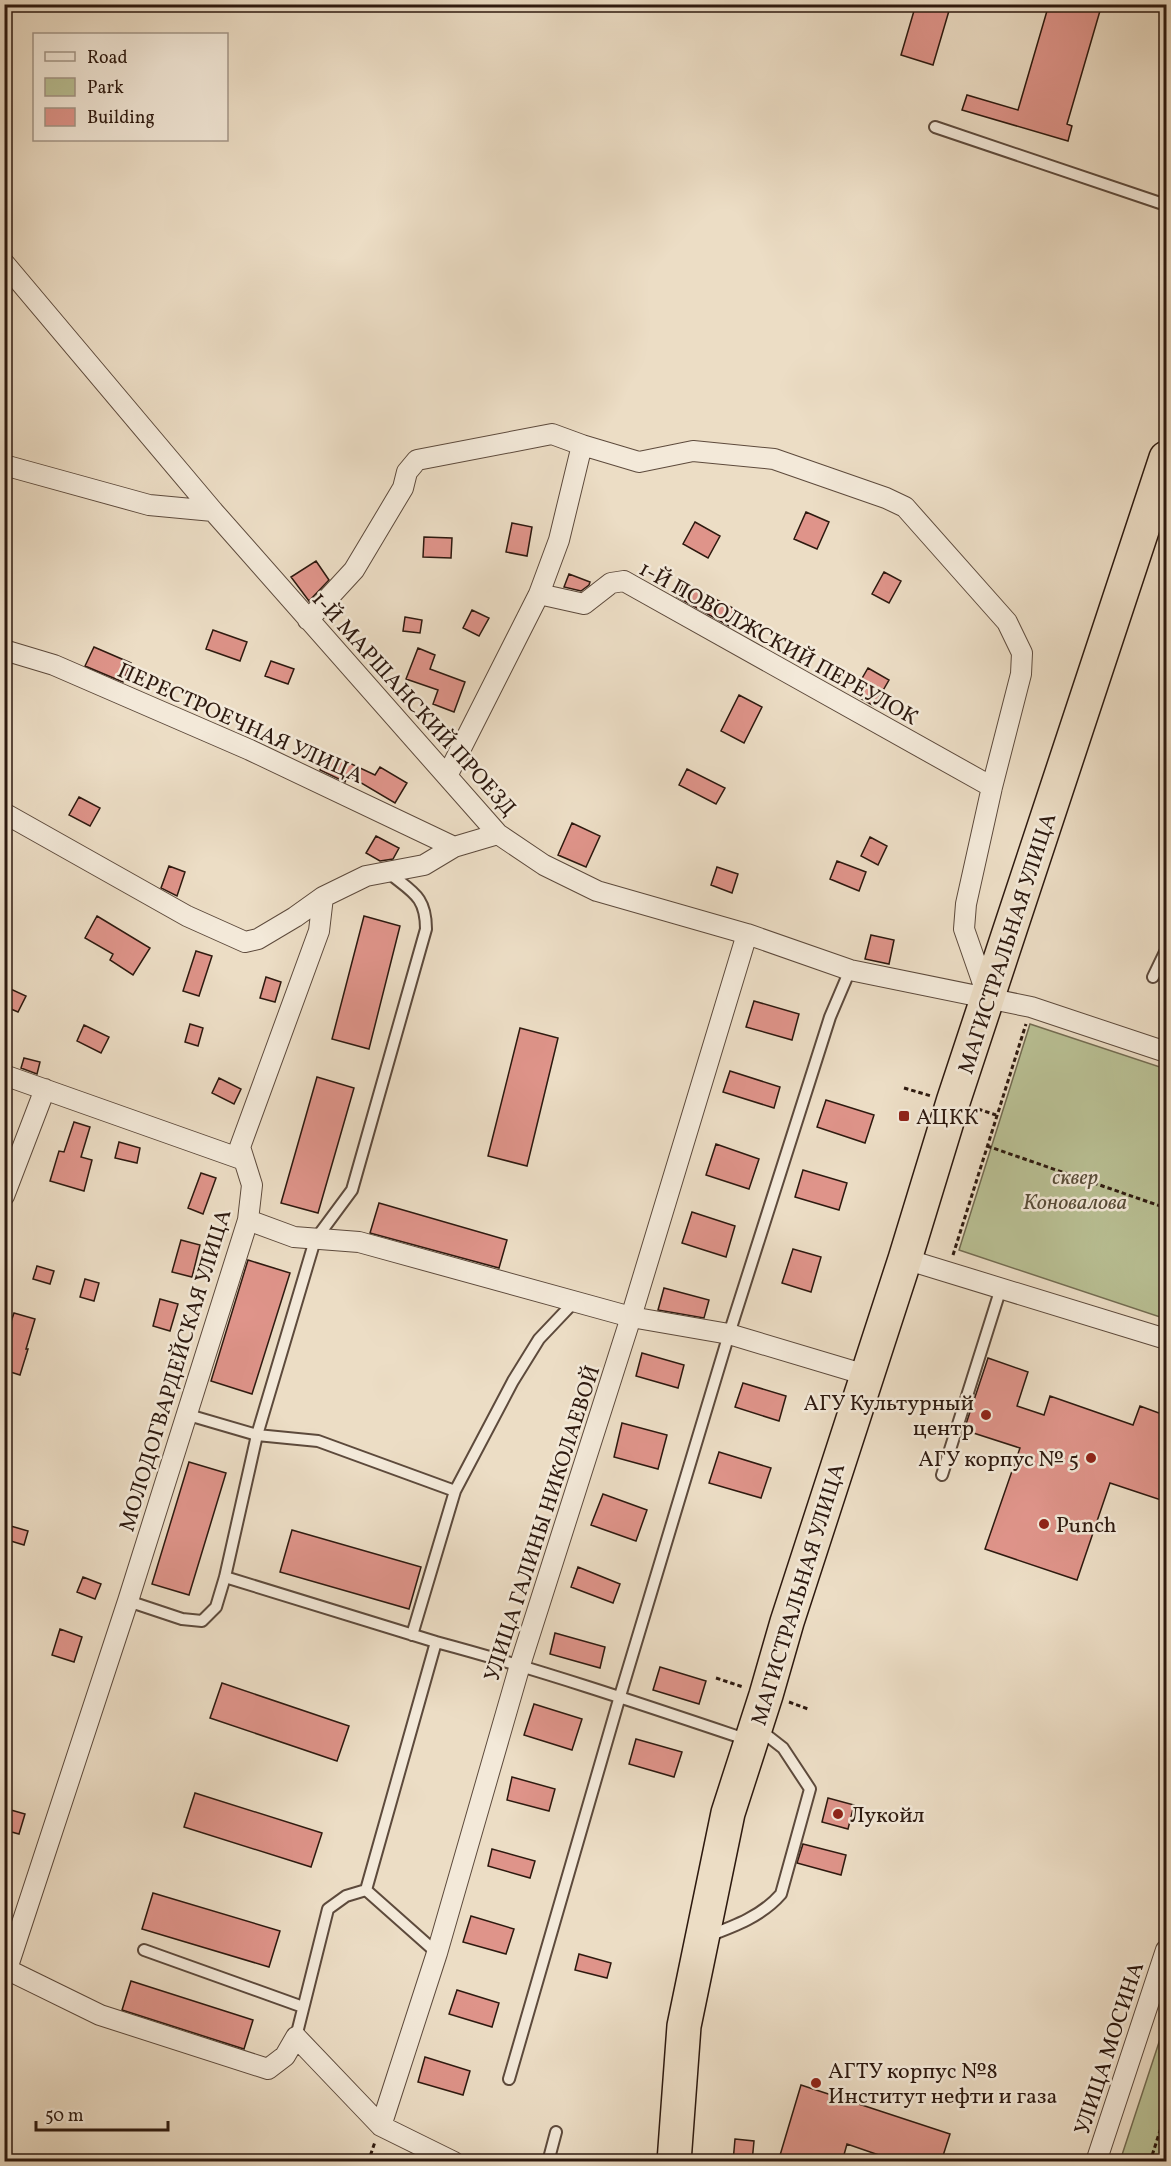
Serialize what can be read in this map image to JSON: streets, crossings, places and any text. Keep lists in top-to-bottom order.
{
  "streets": {
    "highway": ["МАГИСТРАЛЬНАЯ УЛИЦА"],
    "street": [
      "1-Й ПОВОЛЖСКИЙ ПЕРЕУЛОК",
      "1-Й МАРШАНСКИЙ ПРОЕЗД",
      "ПЕРЕСТРОЕЧНАЯ УЛИЦА",
      "МОЛОДОГВАРДЕЙСКАЯ УЛИЦА",
      "УЛИЦА ГАЛИНЫ НИКОЛАЕВОЙ",
      "УЛИЦА МОСИНА"
    ]
  },
  "crossings": [
    ["1-Й МАРШАНСКИЙ ПРОЕЗД", "МАГИСТРАЛЬНАЯ УЛИЦА"],
    ["1-Й МАРШАНСКИЙ ПРОЕЗД", "УЛИЦА ГАЛИНЫ НИКОЛАЕВОЙ"]
  ],
  "parks": ["сквер Коновалова"],
  "places": {
    "transit": ["АЦКК"],
    "other": [
      "АГУ Культурный центр",
      "АГУ корпус № 5",
      "Punch",
      "Лукойл",
      "АГТУ корпус №8 Институт нефти и газа"
    ]
  },
  "legend": ["Road", "Park", "Building"],
  "scale_bar": "50 m"
}
